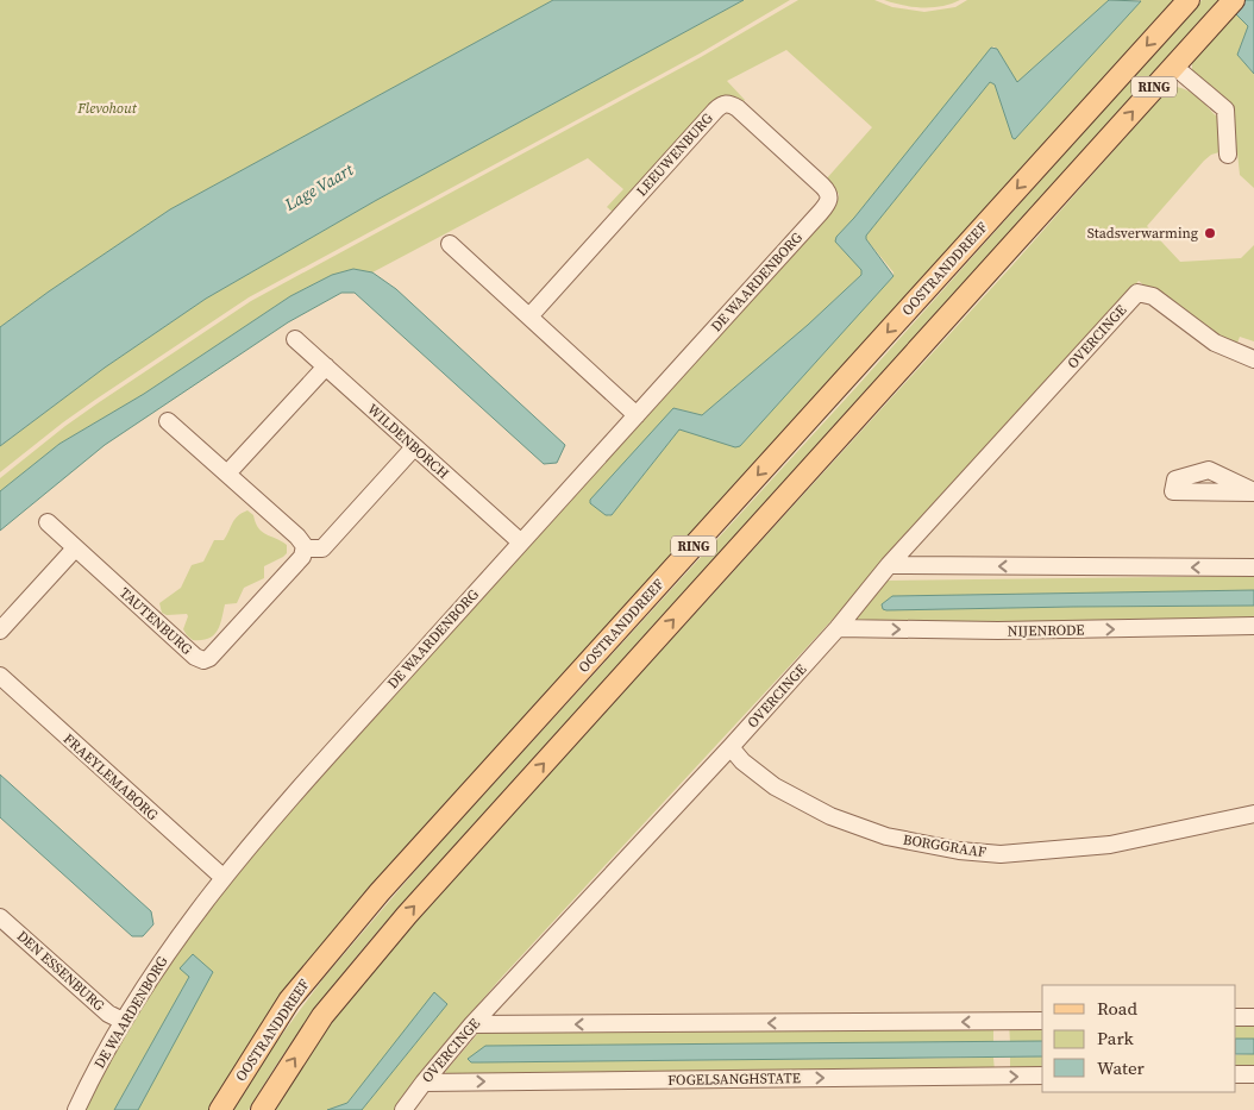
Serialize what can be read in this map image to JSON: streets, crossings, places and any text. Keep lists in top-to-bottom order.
{
  "streets": {
    "main road": ["RING", "OOSTRANDDREEF"],
    "street": [
      "LEEUWENBURG",
      "DE WAARDENBORG",
      "OVERCINGE",
      "WILDENBORCH",
      "TAUTENBURG",
      "NIJENRODE",
      "FRAEYLEMABORG",
      "BORGGRAAF",
      "DEN ESSENBURG",
      "FOGELSANGHSTATE"
    ]
  },
  "crossings": [
    ["LEEUWENBURG", "DE WAARDENBORG"],
    ["DE WAARDENBORG", "WILDENBORCH"],
    ["DE WAARDENBORG", "FRAEYLEMABORG"],
    ["DE WAARDENBORG", "DEN ESSENBURG"],
    ["OVERCINGE", "NIJENRODE"],
    ["OVERCINGE", "BORGGRAAF"],
    ["OVERCINGE", "FOGELSANGHSTATE"]
  ],
  "water": ["Lage Vaart"],
  "parks": ["Flevohout"],
  "places": ["Stadsverwarming"],
  "legend": ["Road", "Park", "Water"]
}
